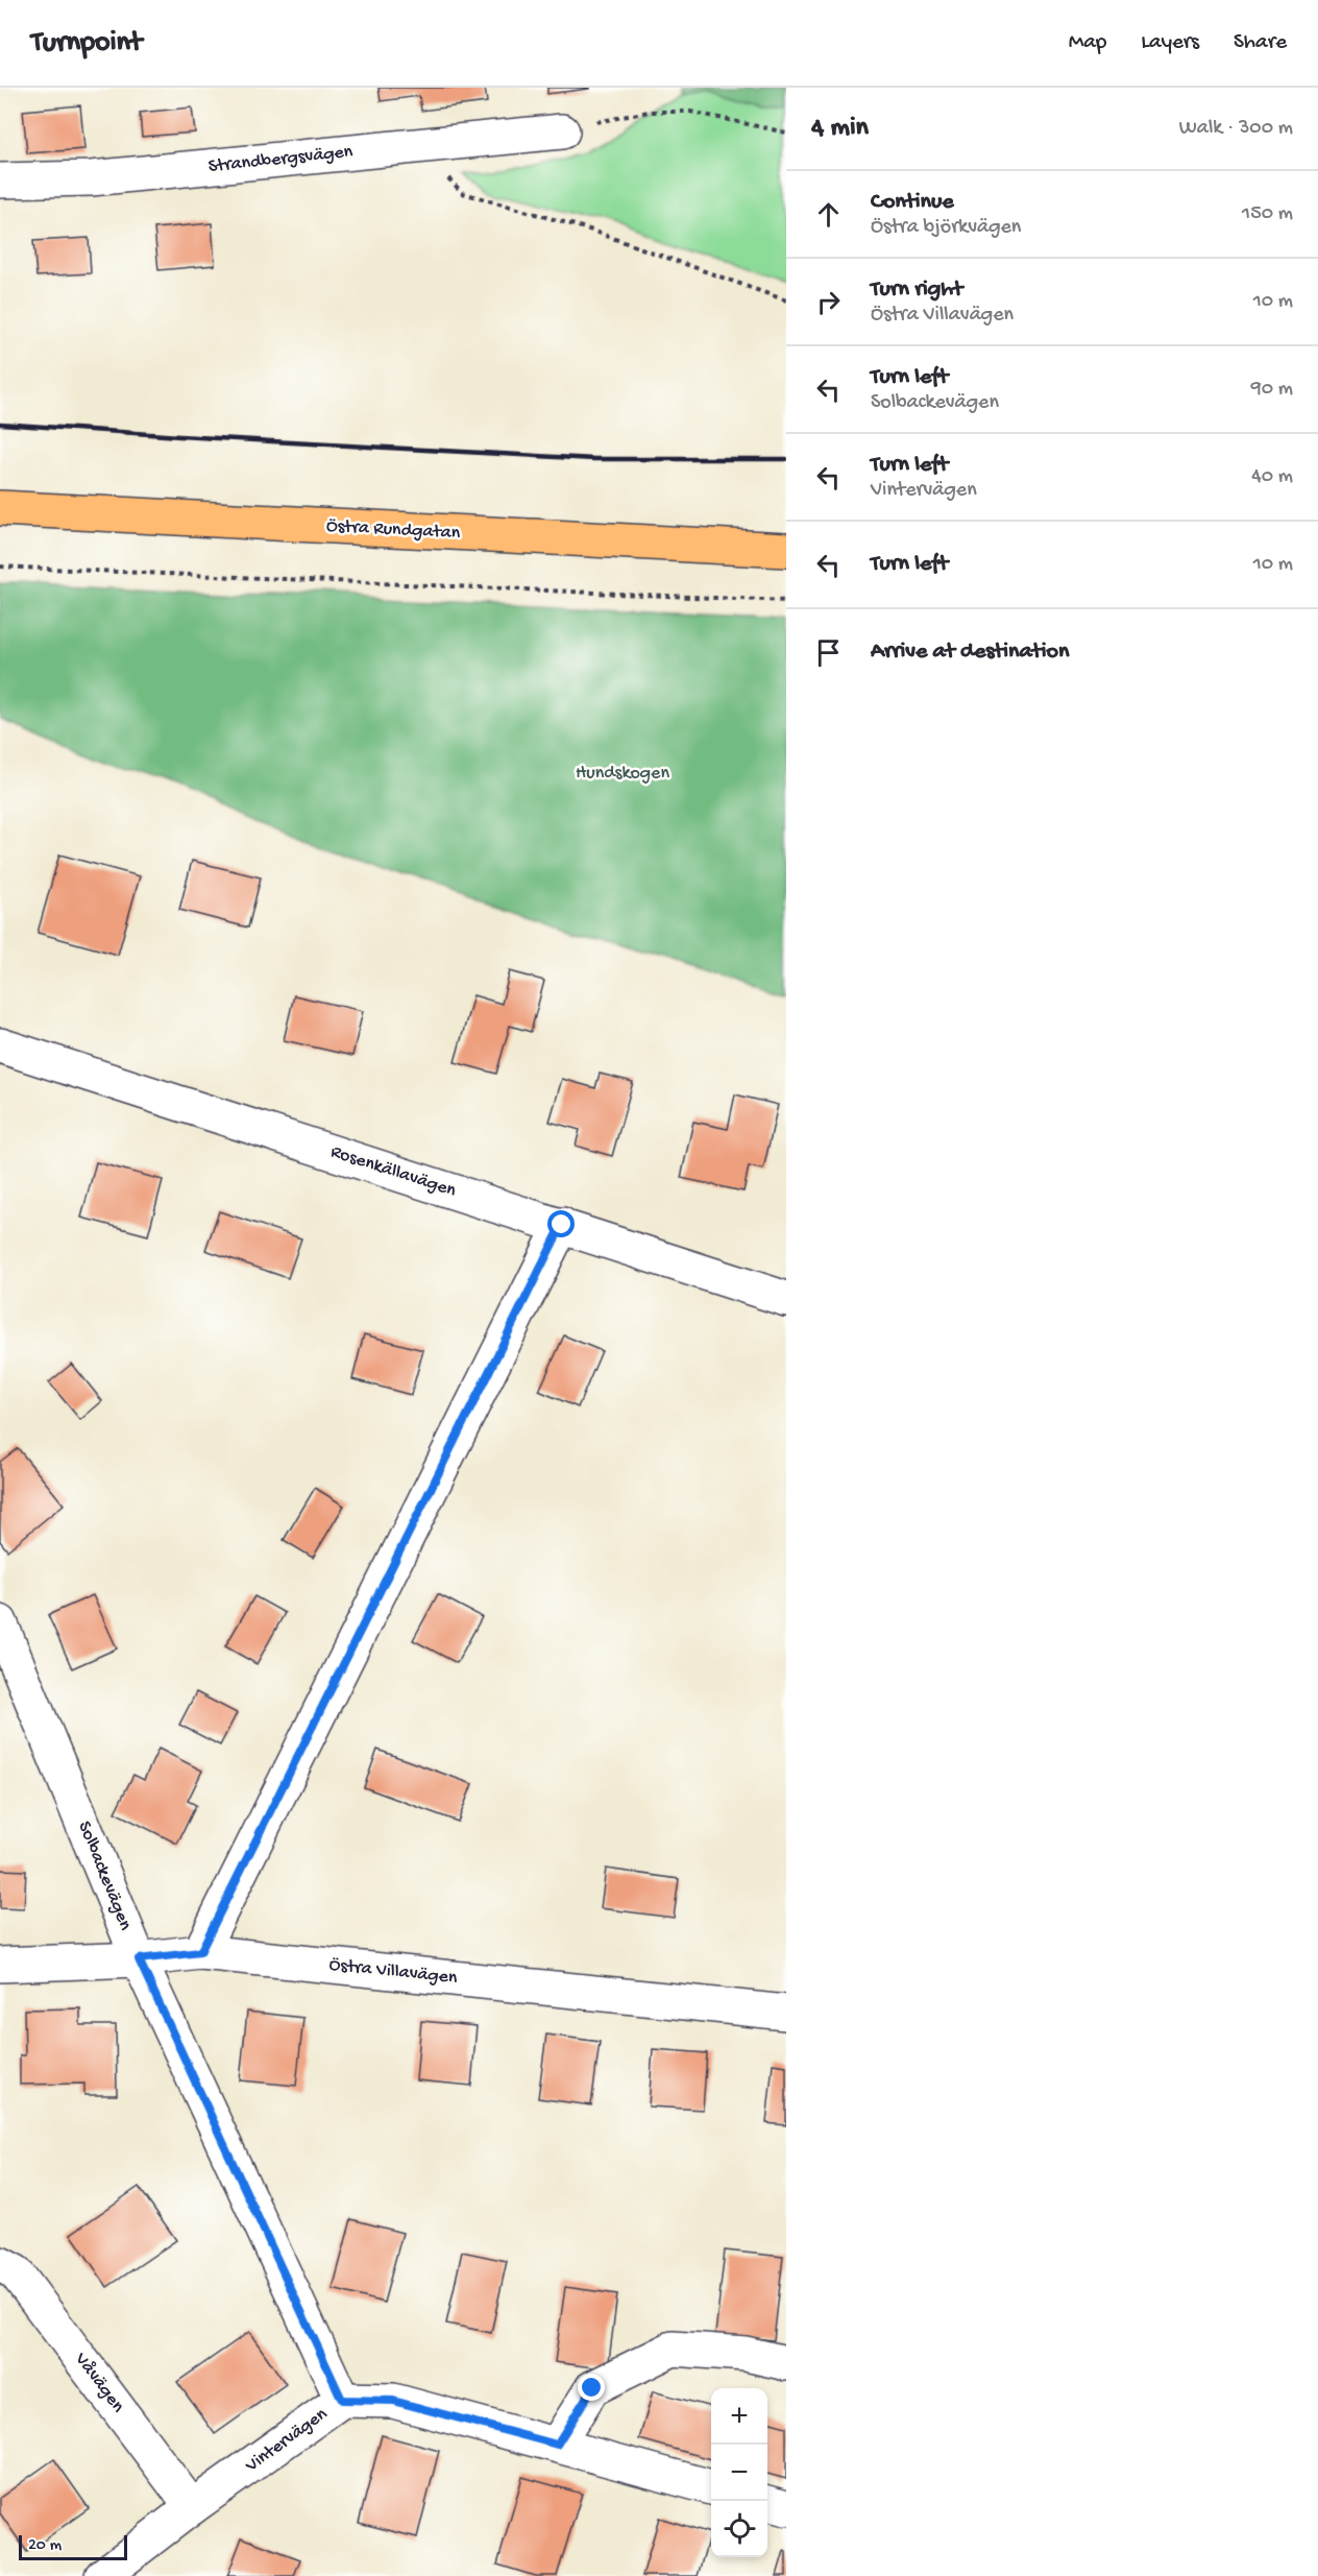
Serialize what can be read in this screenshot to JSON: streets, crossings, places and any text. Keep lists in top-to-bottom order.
{
  "streets": {
    "main road": ["Östra Rundgatan"],
    "street": [
      "Strandbergsvägen",
      "Rosenkällavägen",
      "Solbackevägen",
      "Östra Villavägen",
      "Våvägen",
      "Vintervägen"
    ]
  },
  "crossings": [
    ["Solbackevägen", "Östra Villavägen"],
    ["Solbackevägen", "Vintervägen"],
    ["Våvägen", "Vintervägen"]
  ],
  "parks": ["Hundskogen"],
  "scale_bar": "20 m",
  "page": {
    "header": "Turnpoint",
    "nav": ["Map", "Layers", "Share"],
    "heading": ["4 min", "Walk · 300 m"],
    "list": [
      ["Continue", "Östra björkvägen", "150 m"],
      ["Turn right", "Östra Villavägen", "10 m"],
      ["Turn left", "Solbackevägen", "90 m"],
      ["Turn left", "Vintervägen", "40 m"],
      ["Turn left", "10 m"],
      "Arrive at destination"
    ],
    "map_buttons": ["+", "−"],
    "scale": "20 m"
  }
}
